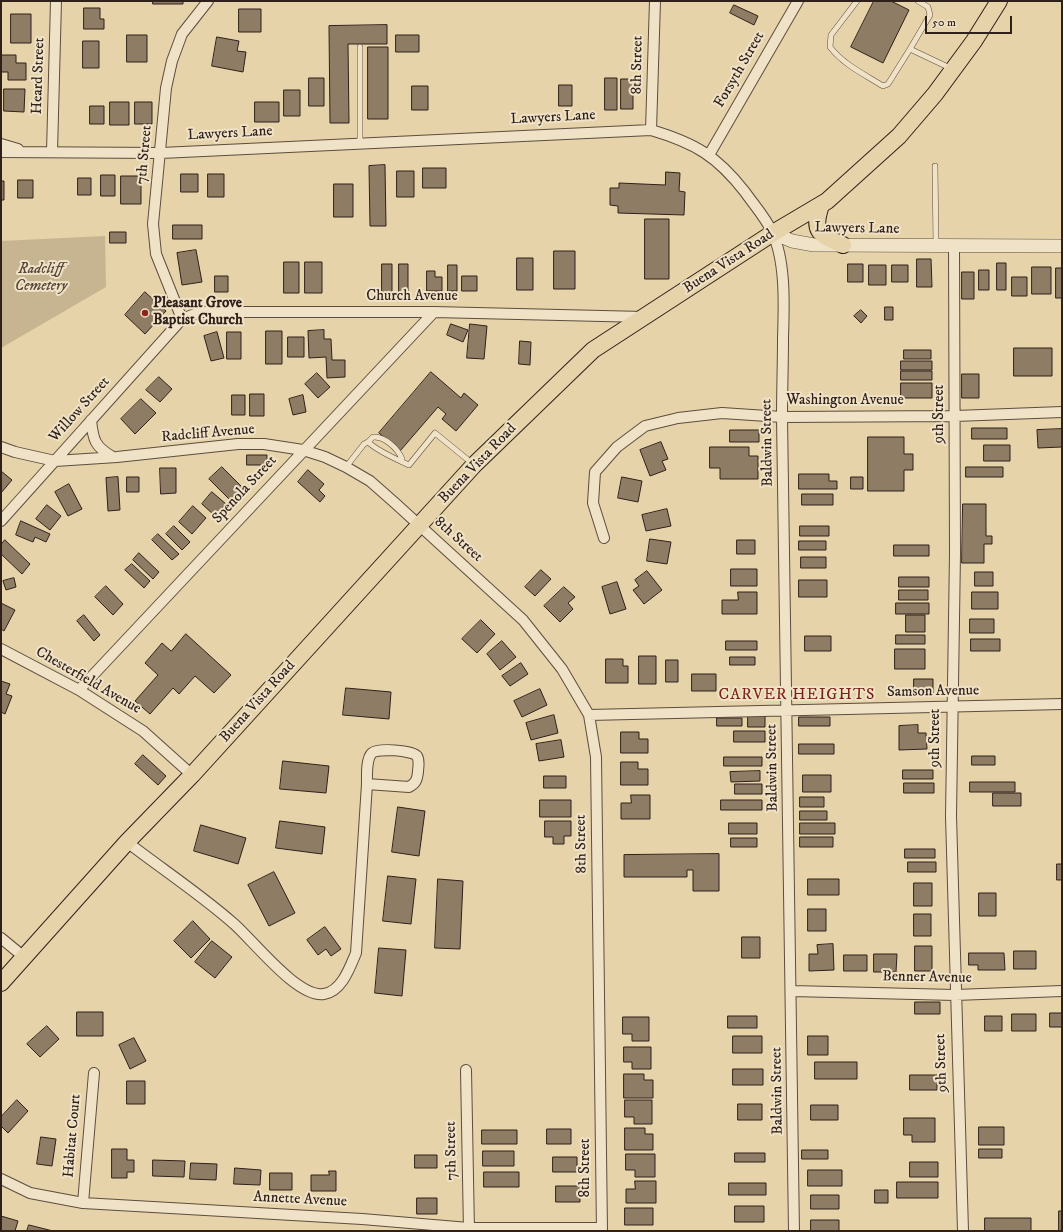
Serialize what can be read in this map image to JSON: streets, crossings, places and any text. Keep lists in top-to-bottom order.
{
  "streets": {
    "main road": ["Buena Vista Road"],
    "street": [
      "8th Street",
      "Forsyth Street",
      "Heard Street",
      "Lawyers Lane",
      "7th Street",
      "Church Avenue",
      "Washington Avenue",
      "Willow Street",
      "9th Street",
      "Radcliff Avenue",
      "Baldwin Street",
      "Spenola Street",
      "Chesterfield Avenue",
      "Samson Avenue",
      "Benner Avenue",
      "Habitat Court",
      "Annette Avenue"
    ]
  },
  "crossings": [
    ["8th Street", "Lawyers Lane"],
    ["8th Street", "Buena Vista Road"],
    ["8th Street", "Radcliff Avenue"],
    ["8th Street", "Samson Avenue"],
    ["8th Street", "Annette Avenue"],
    ["Forsyth Street", "Lawyers Lane"],
    ["Heard Street", "Lawyers Lane"],
    ["Lawyers Lane", "7th Street"],
    ["Lawyers Lane", "Buena Vista Road"],
    ["Lawyers Lane", "9th Street"],
    ["Lawyers Lane", "Baldwin Street"],
    ["7th Street", "Church Avenue"],
    ["7th Street", "Willow Street"],
    ["7th Street", "Annette Avenue"],
    ["Buena Vista Road", "Church Avenue"],
    ["Buena Vista Road", "Radcliff Avenue"],
    ["Buena Vista Road", "Baldwin Street"],
    ["Buena Vista Road", "Chesterfield Avenue"],
    ["Church Avenue", "Willow Street"],
    ["Church Avenue", "Spenola Street"],
    ["Washington Avenue", "9th Street"],
    ["Washington Avenue", "Baldwin Street"],
    ["Willow Street", "Radcliff Avenue"],
    ["9th Street", "Samson Avenue"],
    ["9th Street", "Benner Avenue"],
    ["Radcliff Avenue", "Spenola Street"],
    ["Baldwin Street", "Samson Avenue"],
    ["Baldwin Street", "Benner Avenue"],
    ["Spenola Street", "Chesterfield Avenue"],
    ["Habitat Court", "Annette Avenue"]
  ],
  "districts": ["CARVER HEIGHTS"],
  "parks": ["Radcliff Cemetery"],
  "places": ["Pleasant Grove Baptist Church"],
  "scale_bar": "50 m"
}
